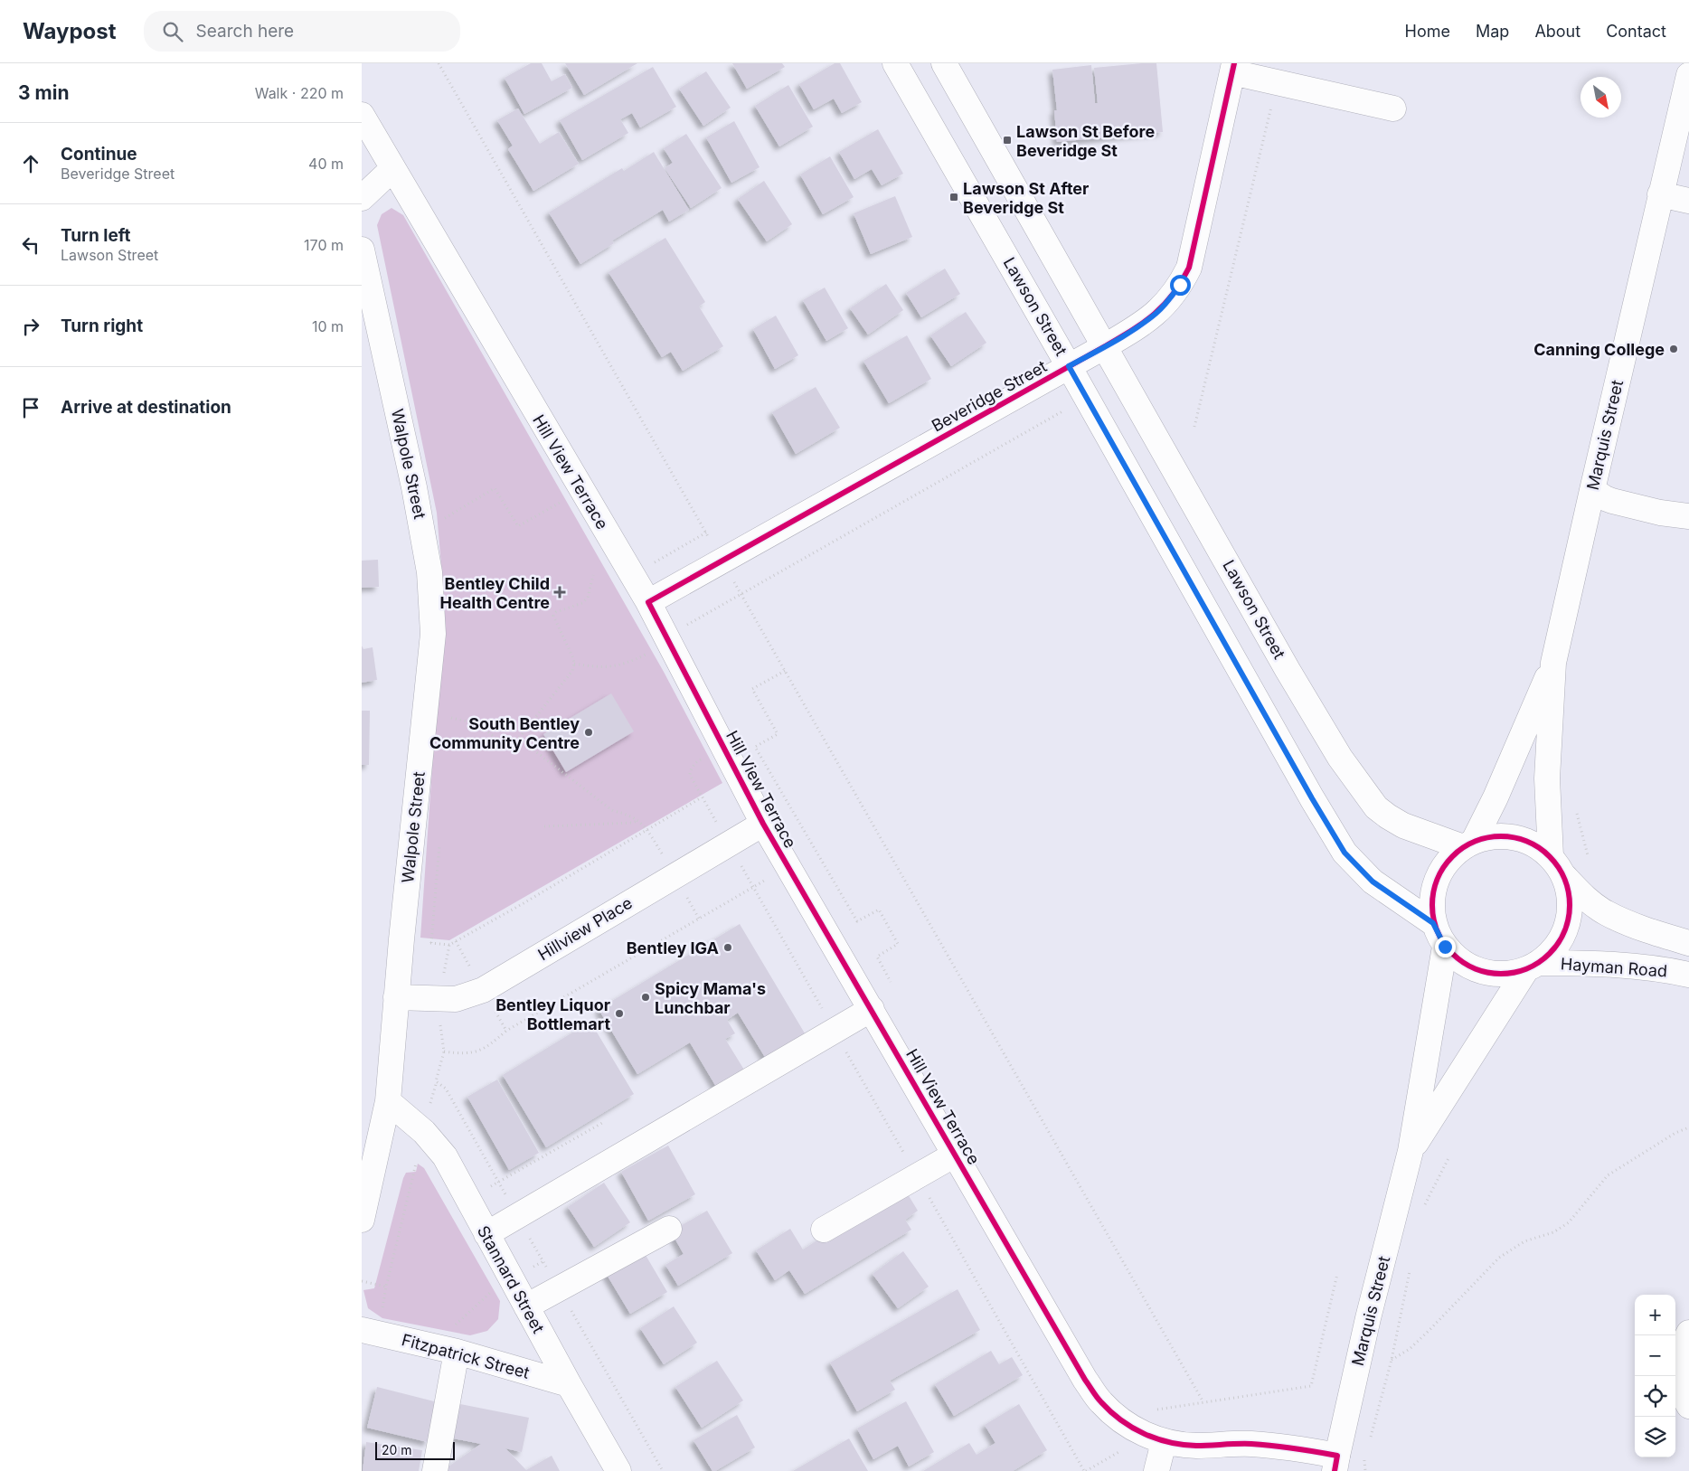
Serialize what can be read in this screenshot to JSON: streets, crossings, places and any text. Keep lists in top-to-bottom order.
{
  "streets": {
    "street": [
      "Lawson Street",
      "Beveridge Street",
      "Marquis Street",
      "Walpole Street",
      "Hill View Terrace",
      "Hillview Place",
      "Hayman Road",
      "Stannard Street",
      "Fitzpatrick Street"
    ]
  },
  "crossings": [
    ["Lawson Street", "Beveridge Street"],
    ["Lawson Street", "Marquis Street"],
    ["Lawson Street", "Hayman Road"],
    ["Beveridge Street", "Hill View Terrace"],
    ["Marquis Street", "Hill View Terrace"],
    ["Marquis Street", "Hayman Road"],
    ["Walpole Street", "Hillview Place"],
    ["Walpole Street", "Stannard Street"],
    ["Hill View Terrace", "Hillview Place"],
    ["Stannard Street", "Fitzpatrick Street"]
  ],
  "places": {
    "transit": ["Lawson St Before Beveridge St", "Lawson St After Beveridge St"],
    "other": [
      "Canning College",
      "South Bentley Community Centre",
      "Bentley IGA",
      "Spicy Mama's Lunchbar",
      "Bentley Liquor Bottlemart"
    ],
    "health": ["Bentley Child Health Centre"]
  },
  "scale_bar": "20 m",
  "north": "bottom right",
  "page": {
    "header": "Waypost",
    "search": "Search here",
    "nav": [
      "Home",
      "Map",
      "About",
      "Contact"
    ],
    "heading": ["3 min", "Walk · 220 m"],
    "list": [
      ["Continue", "Beveridge Street", "40 m"],
      ["Turn left", "Lawson Street", "170 m"],
      ["Turn right", "10 m"],
      "Arrive at destination"
    ],
    "map_buttons": ["+", "−"],
    "scale": "20 m"
  }
}
